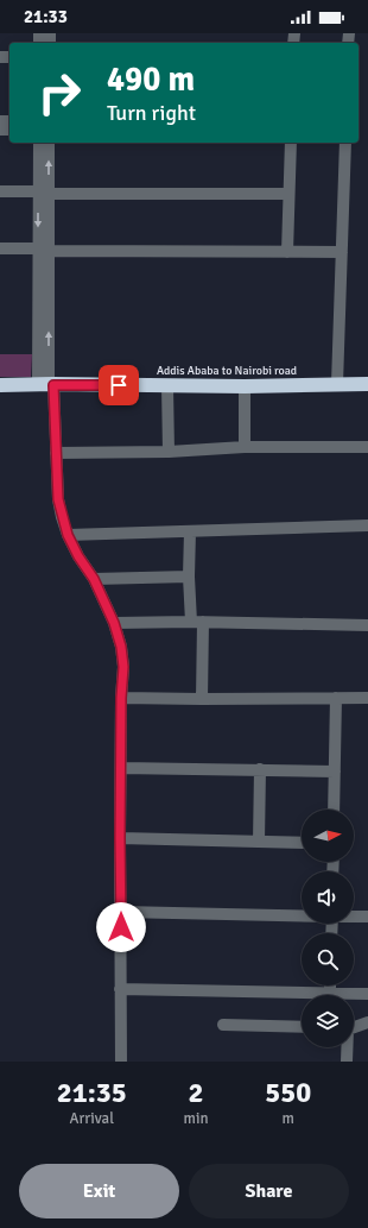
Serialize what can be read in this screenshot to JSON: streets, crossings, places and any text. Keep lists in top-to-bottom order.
{
  "streets": {
    "highway": ["Addis Ababa to Nairobi road"]
  },
  "north": "right",
  "page": {
    "status": "21:33",
    "turn": ["490 m", "Turn right"],
    "eta": [
      "21:35",
      "Arrival",
      "2",
      "min",
      "550",
      "m"
    ],
    "buttons": ["Exit", "Share"]
  }
}
